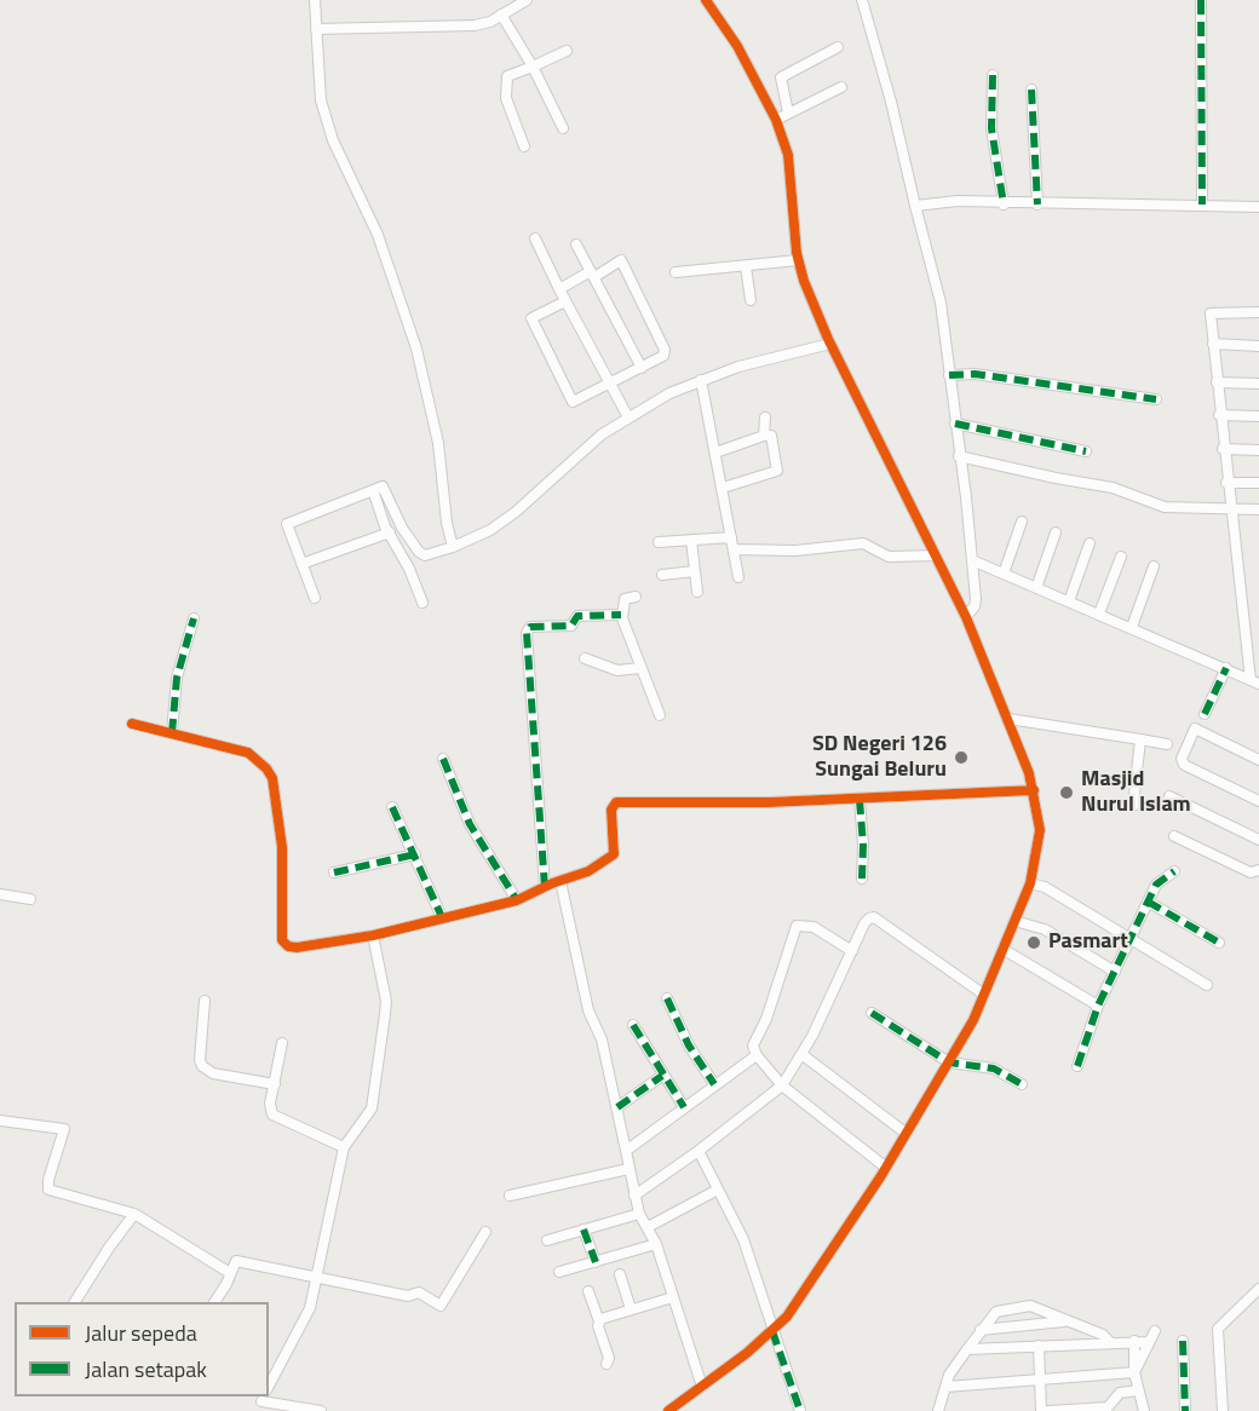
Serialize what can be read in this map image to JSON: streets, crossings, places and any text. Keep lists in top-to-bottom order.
{
  "places": ["SD Negeri 126 Sungai Beluru", "Masjid Nurul Islam", "Pasmart"],
  "legend": ["Jalur sepeda", "Jalan setapak"]
}
